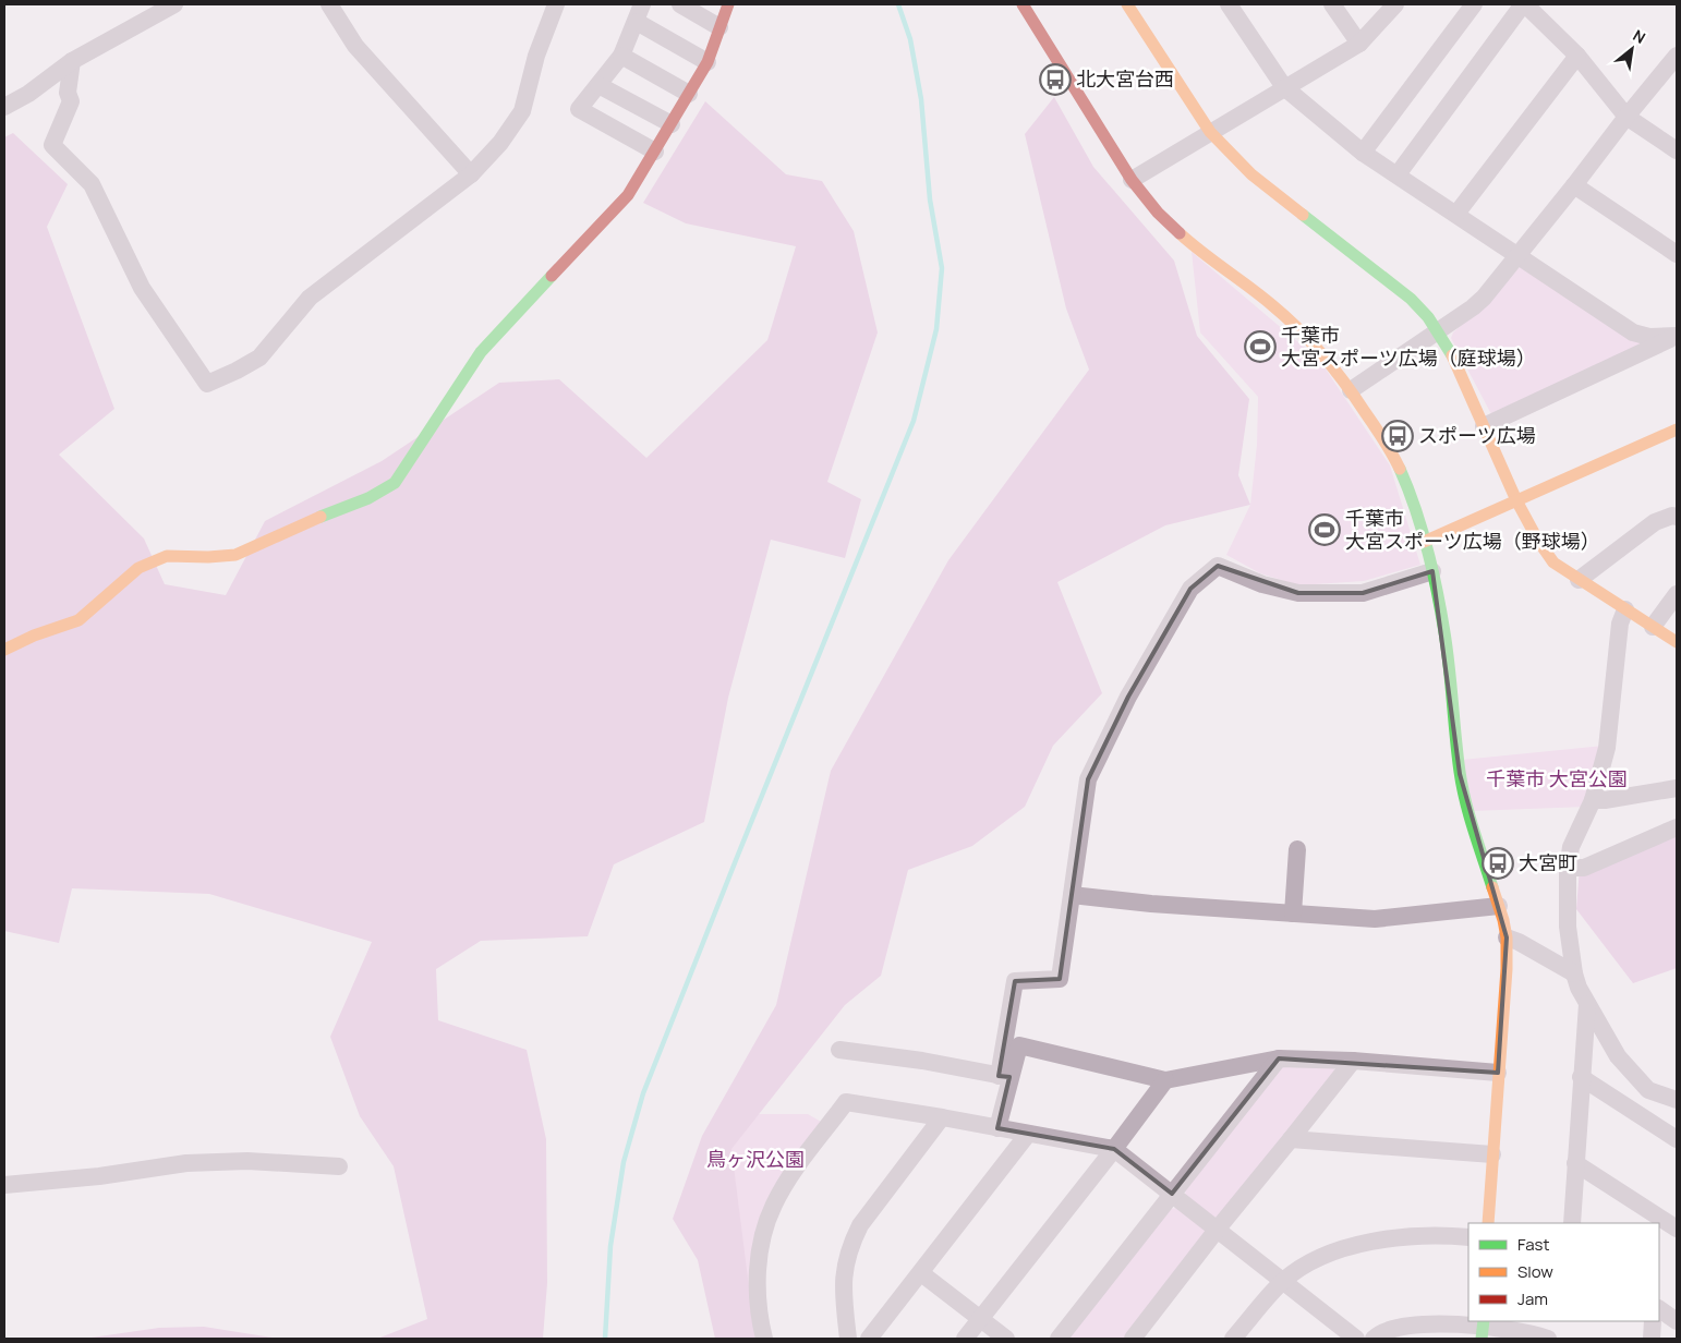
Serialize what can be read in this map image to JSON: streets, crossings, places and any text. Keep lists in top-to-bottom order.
{
  "parks": ["千葉市 大宮公園", "鳥ヶ沢公園"],
  "places": {
    "bus stop": ["北大宮台西", "スポーツ広場", "大宮町"],
    "sports": ["千葉市 大宮スポーツ広場（庭球場）", "千葉市 大宮スポーツ広場（野球場）"]
  },
  "legend": ["Fast", "Slow", "Jam"],
  "north": "top right"
}
